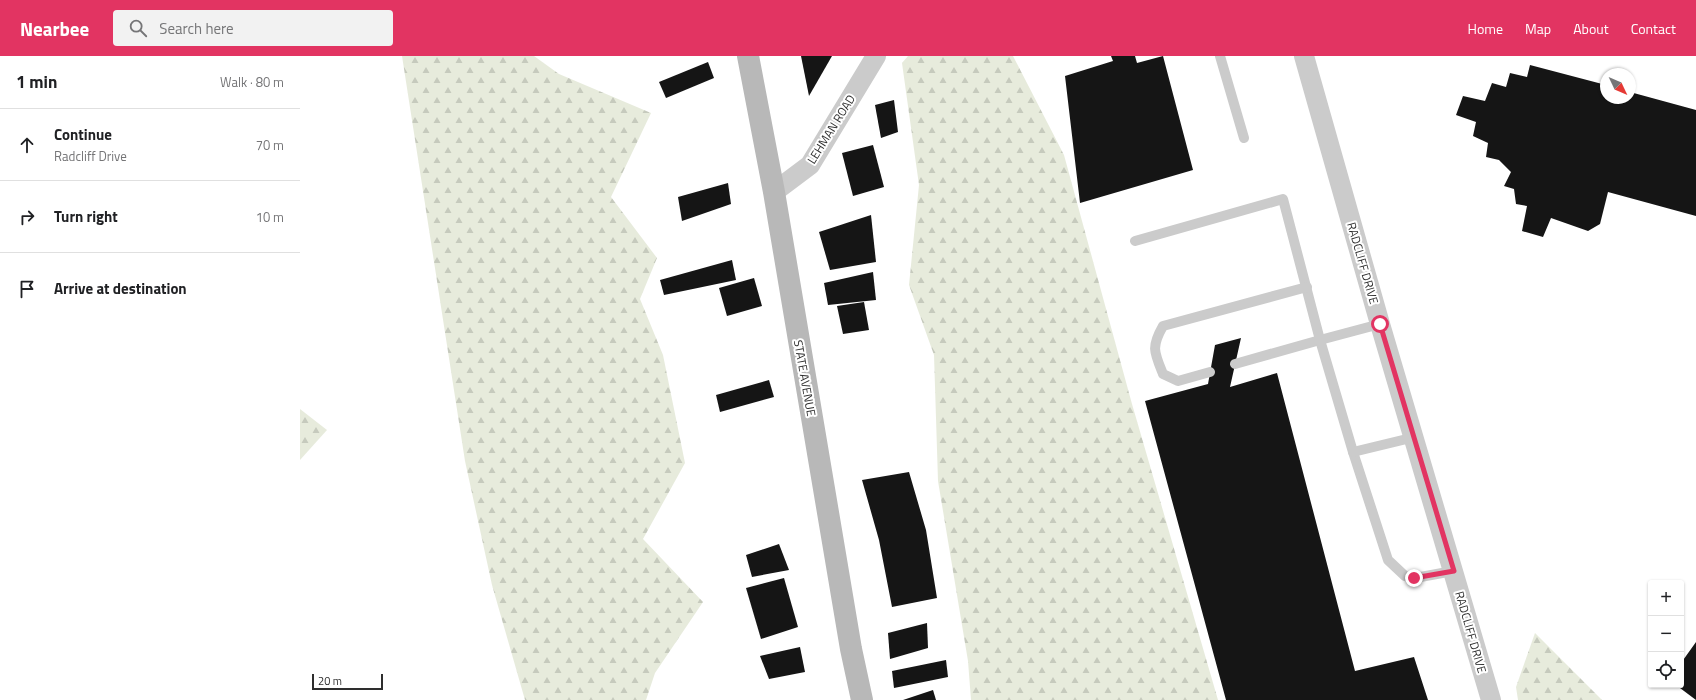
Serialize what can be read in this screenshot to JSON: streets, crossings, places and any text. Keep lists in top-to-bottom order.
{
  "streets": {
    "main road": ["STATE AVENUE"],
    "street": ["LEHMAN ROAD", "RADCLIFF DRIVE"]
  },
  "crossings": [
    ["LEHMAN ROAD", "STATE AVENUE"]
  ],
  "scale_bar": "20 m",
  "north": "bottom right",
  "page": {
    "header": "Nearbee",
    "search": "Search here",
    "nav": [
      "Home",
      "Map",
      "About",
      "Contact"
    ],
    "heading": ["1 min", "Walk · 80 m"],
    "list": [
      ["Continue", "Radcliff Drive", "70 m"],
      ["Turn right", "10 m"],
      "Arrive at destination"
    ],
    "map_buttons": ["+", "−"],
    "scale": "20 m"
  }
}
